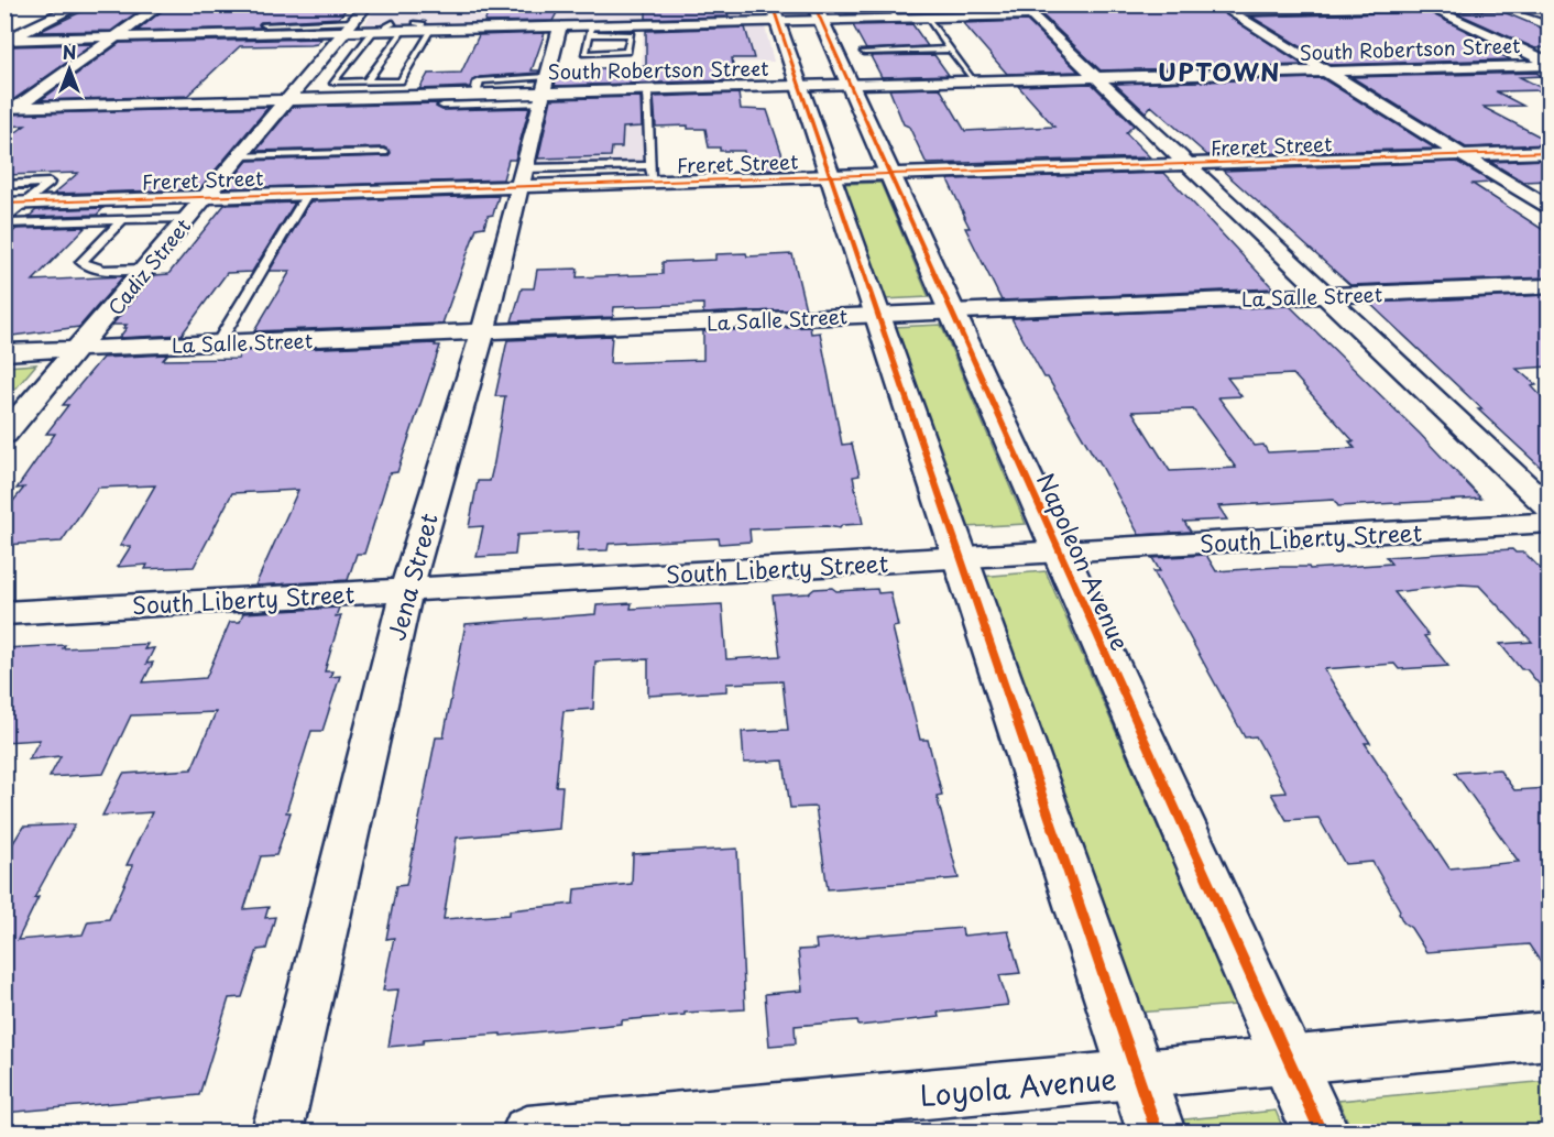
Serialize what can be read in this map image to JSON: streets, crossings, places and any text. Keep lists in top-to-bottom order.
{
  "streets": {
    "main road": ["Napoleon Avenue"],
    "street": [
      "South Robertson Street",
      "Freret Street",
      "Cadiz Street",
      "La Salle Street",
      "South Liberty Street",
      "Jena Street",
      "Loyola Avenue"
    ]
  },
  "crossings": [
    ["South Robertson Street", "Cadiz Street"],
    ["South Robertson Street", "Napoleon Avenue"],
    ["South Robertson Street", "Jena Street"],
    ["Freret Street", "Cadiz Street"],
    ["Freret Street", "Napoleon Avenue"],
    ["Freret Street", "Jena Street"],
    ["Cadiz Street", "La Salle Street"],
    ["La Salle Street", "Napoleon Avenue"],
    ["La Salle Street", "Jena Street"],
    ["South Liberty Street", "Napoleon Avenue"],
    ["South Liberty Street", "Jena Street"],
    ["Napoleon Avenue", "Loyola Avenue"]
  ],
  "districts": ["UPTOWN"],
  "north": "top"
}
